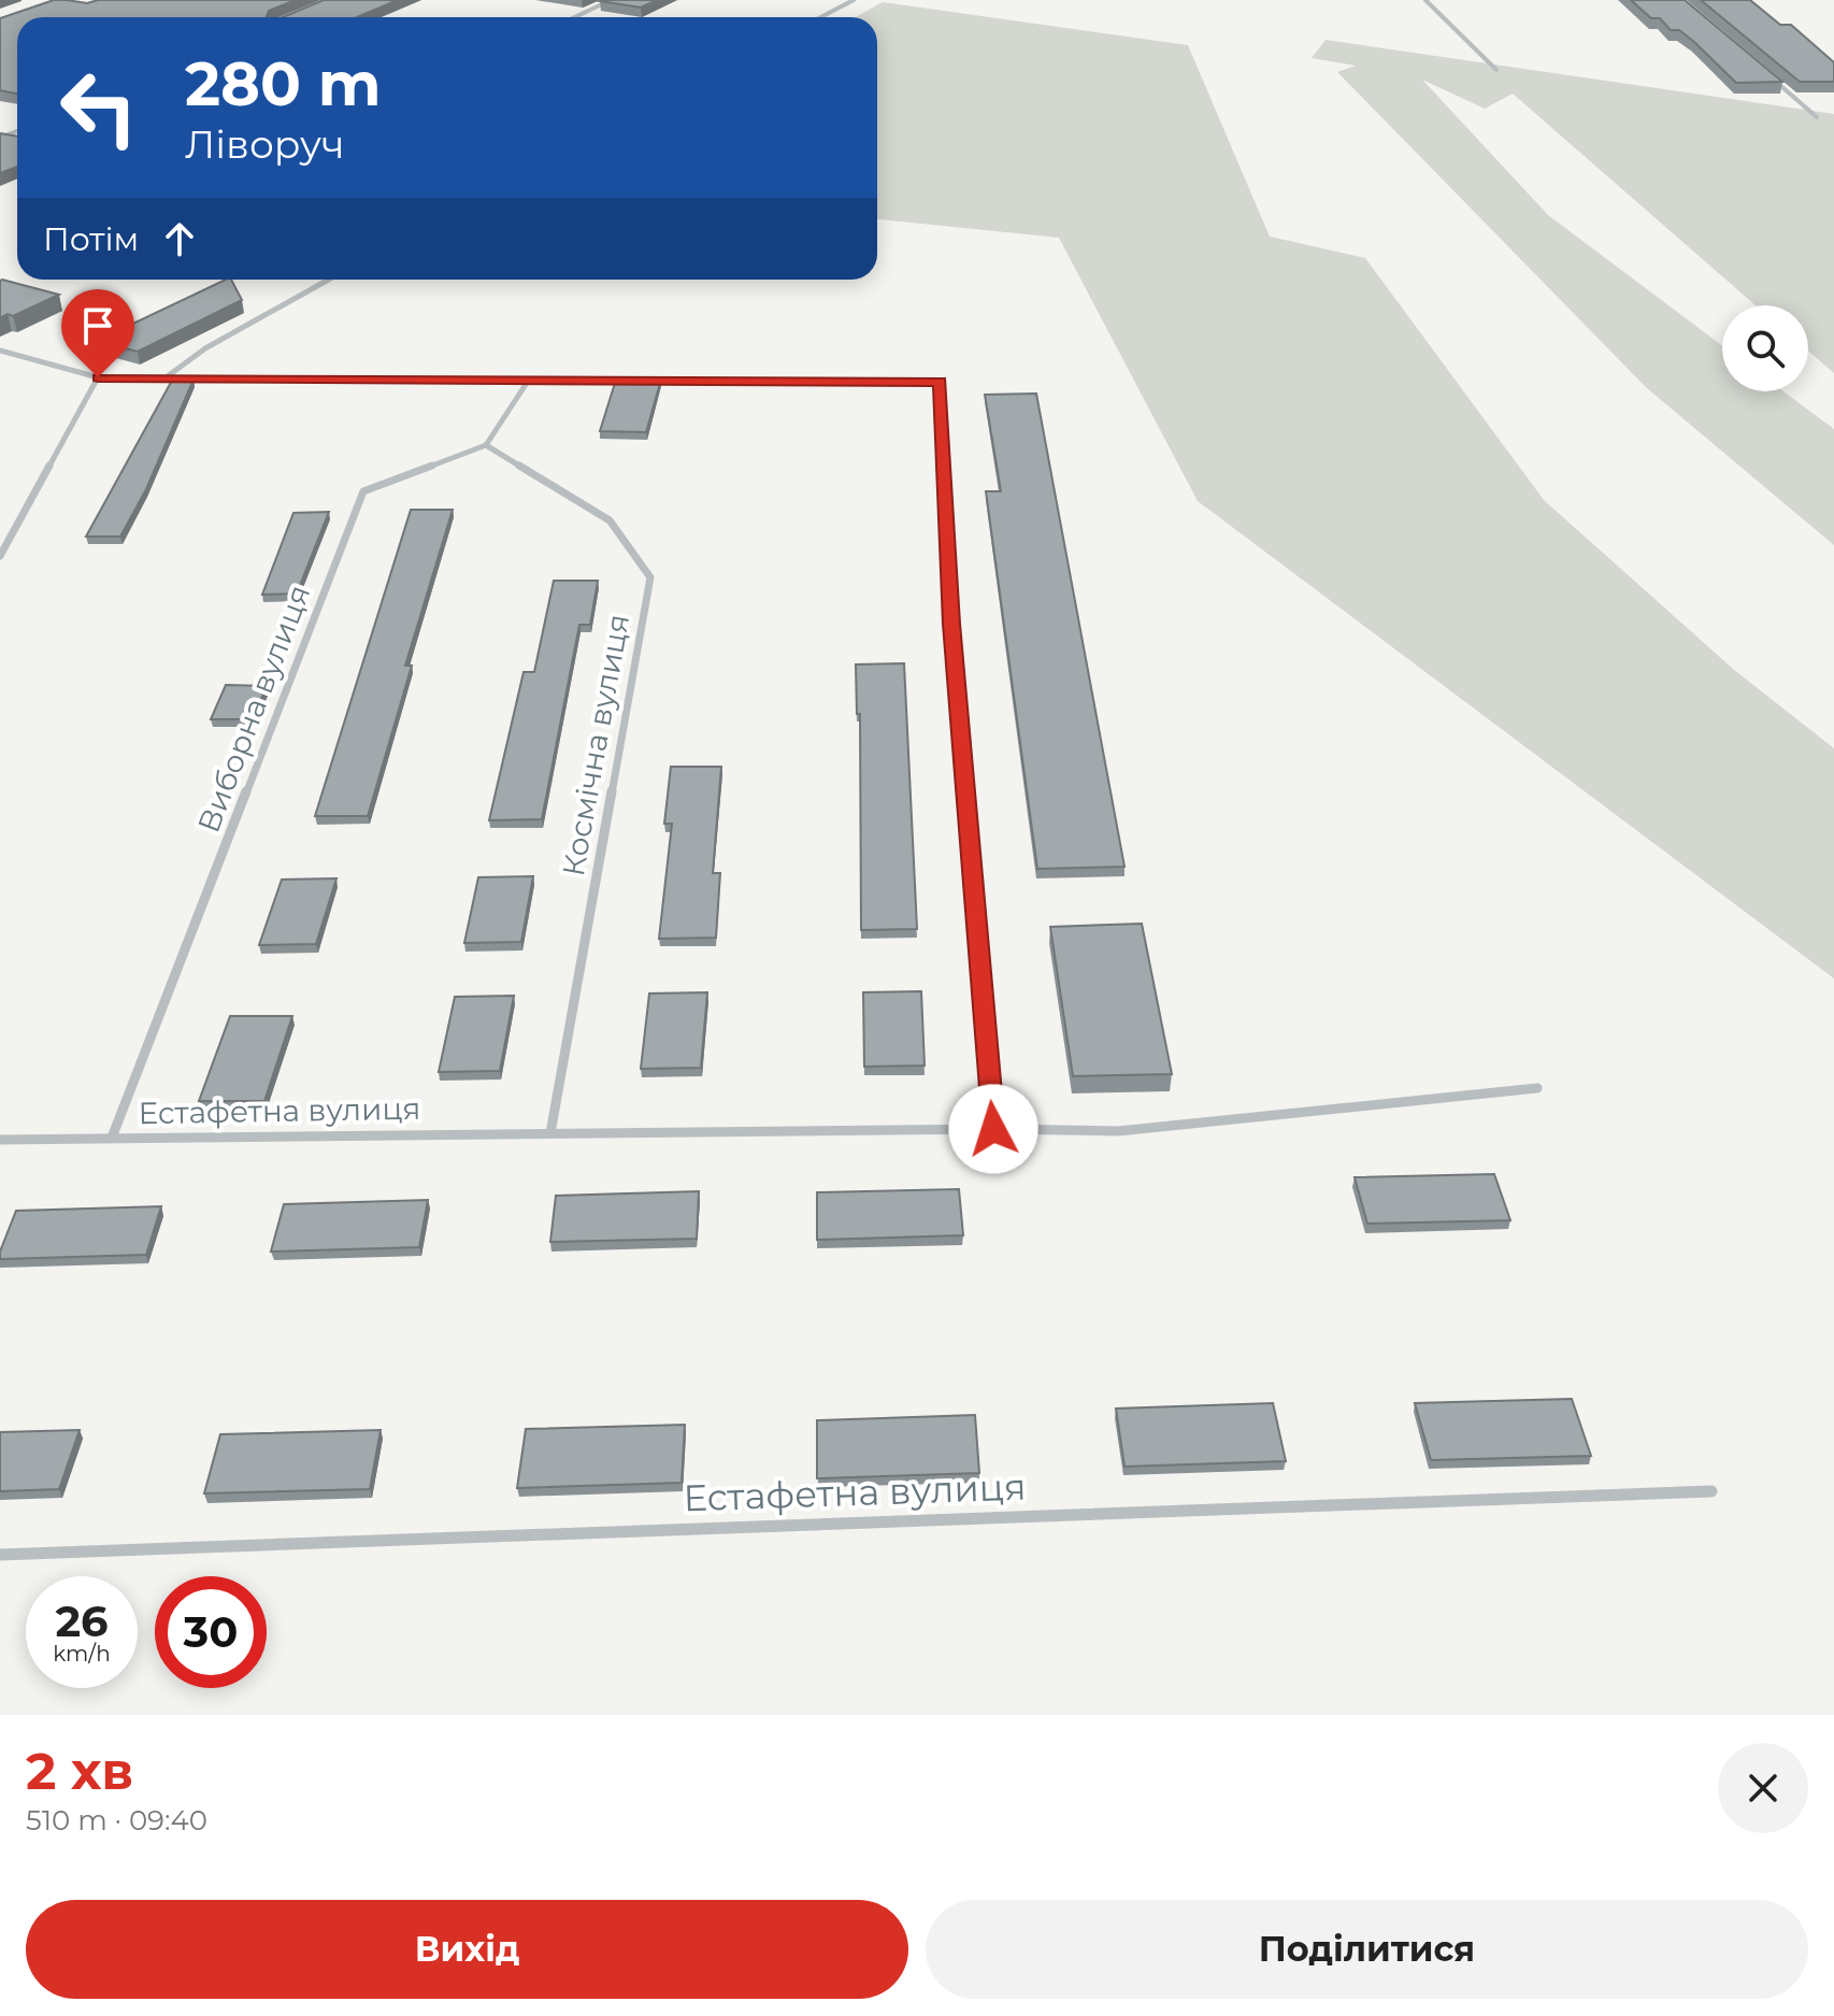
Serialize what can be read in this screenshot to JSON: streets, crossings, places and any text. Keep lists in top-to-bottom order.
{
  "streets": {
    "street": ["Виборна вулиця", "Космічна вулиця", "Естафетна вулиця"]
  },
  "crossings": [
    ["Виборна вулиця", "Космічна вулиця"],
    ["Виборна вулиця", "Естафетна вулиця"],
    ["Космічна вулиця", "Естафетна вулиця"]
  ],
  "page": {
    "turn": ["280 m", "Ліворуч"],
    "then": "Потім",
    "speed": "26 km/h",
    "limit": "30",
    "heading": ["2 хв", "510 m · 09:40"],
    "buttons": ["Вихід", "Поділитися"]
  }
}
